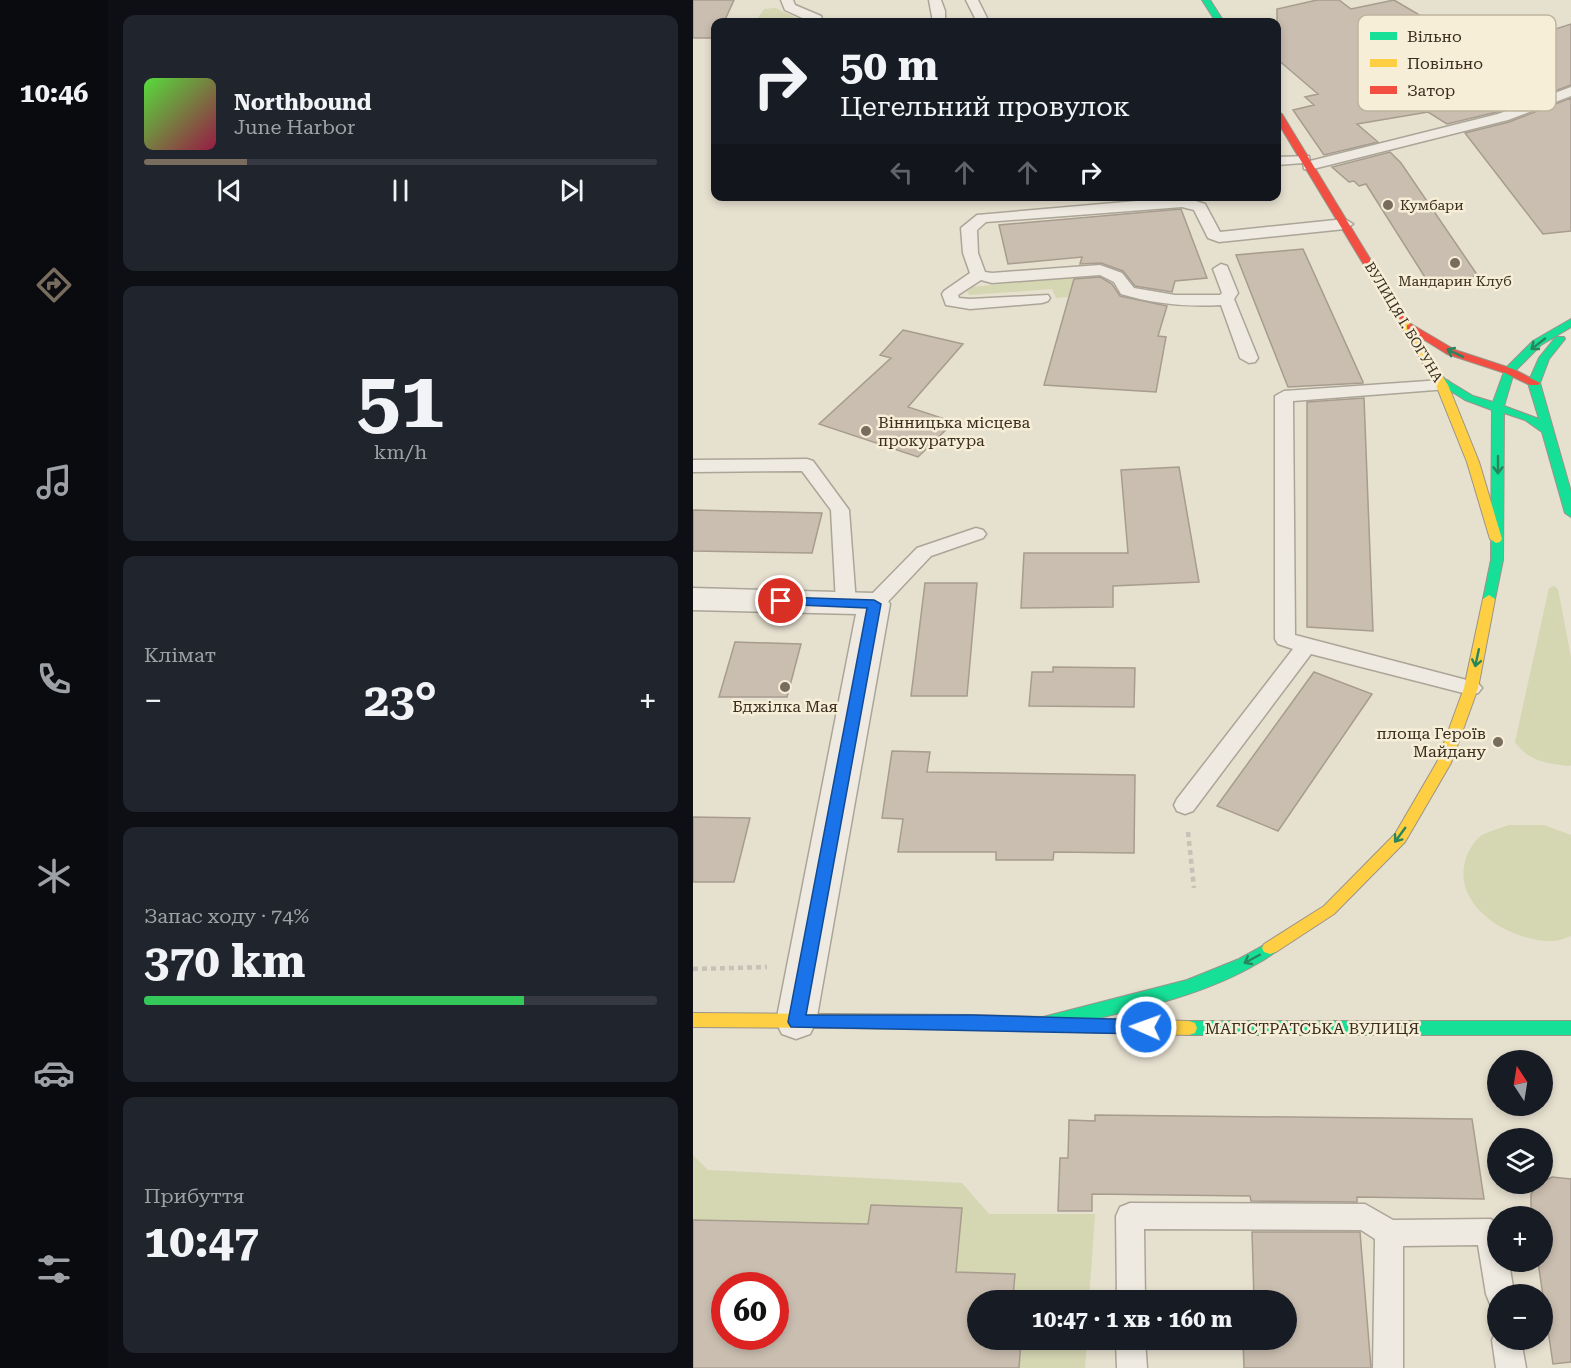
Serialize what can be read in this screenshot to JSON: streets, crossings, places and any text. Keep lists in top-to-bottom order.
{
  "streets": {
    "main road": ["ВУЛИЦЯ І. БОГУНА", "МАГІСТРАТСЬКА ВУЛИЦЯ"]
  },
  "places": [
    "Кумбари",
    "Мандарин Клуб",
    "Вінницька місцева прокуратура",
    "Бджілка Мая",
    "площа Героїв Майдану"
  ],
  "legend": ["Вільно", "Повільно", "Затор"],
  "north": "top",
  "page": {
    "tabs": "10:46",
    "turn": ["50 m", "Цегельний провулок"],
    "song": ["Northbound", "June Harbor"],
    "tile": [
      ["51", "km/h"],
      "Клімат",
      ["Запас ходу · 74%", "370 km"],
      ["Прибуття", "10:47"]
    ],
    "heat": ["−", "23°", "+"],
    "map_buttons": ["+", "−"],
    "limit": "60",
    "trip": "10:47 · 1 хв · 160 m"
  }
}
